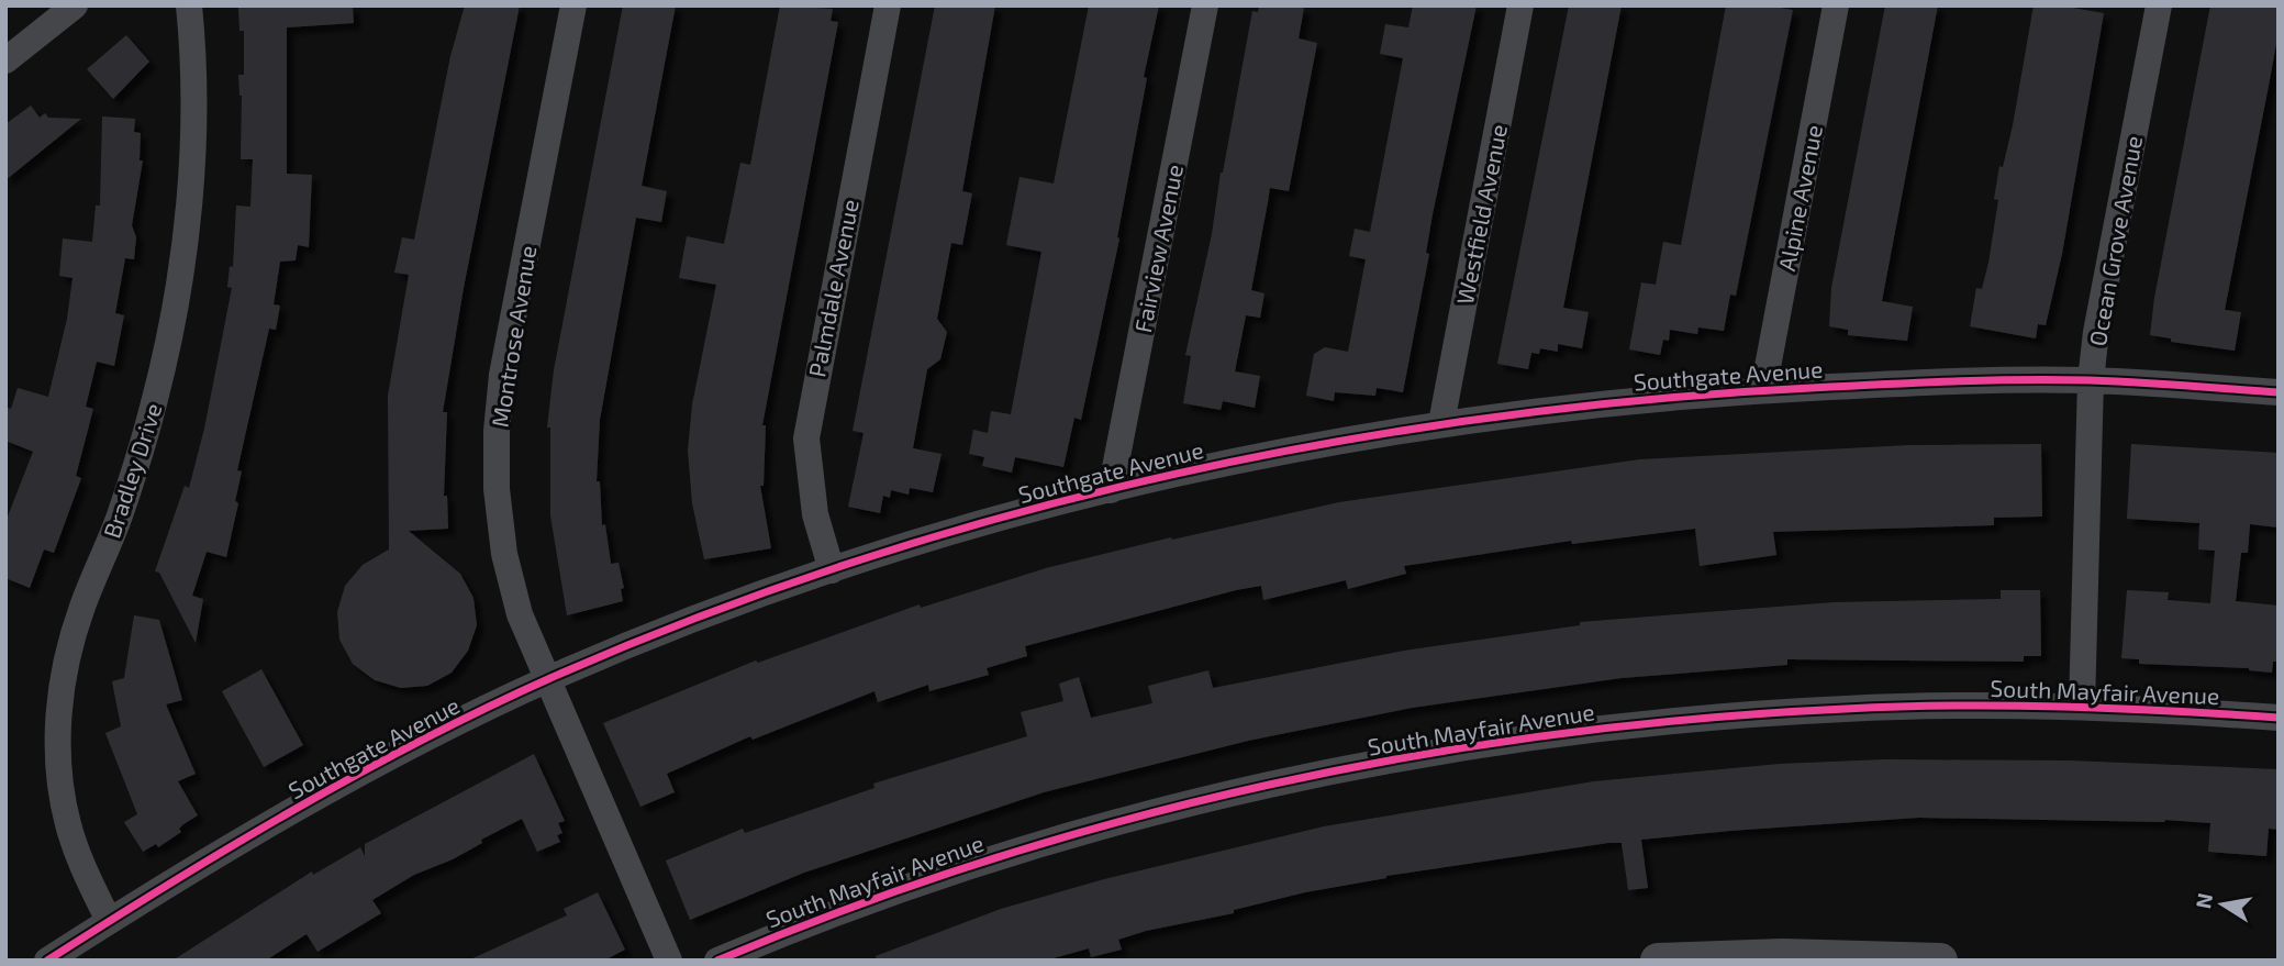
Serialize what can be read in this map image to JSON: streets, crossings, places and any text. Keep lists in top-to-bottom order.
{
  "streets": {
    "street": [
      "Alpine Avenue",
      "Westfield Avenue",
      "Ocean Grove Avenue",
      "Fairview Avenue",
      "Palmdale Avenue",
      "Montrose Avenue",
      "Southgate Avenue",
      "Bradley Drive",
      "South Mayfair Avenue"
    ]
  },
  "crossings": [
    ["Alpine Avenue", "Southgate Avenue"],
    ["Westfield Avenue", "Southgate Avenue"],
    ["Ocean Grove Avenue", "Southgate Avenue"],
    ["Ocean Grove Avenue", "South Mayfair Avenue"],
    ["Fairview Avenue", "Southgate Avenue"],
    ["Palmdale Avenue", "Southgate Avenue"],
    ["Montrose Avenue", "Southgate Avenue"],
    ["Southgate Avenue", "Bradley Drive"]
  ],
  "north": "left"
}
